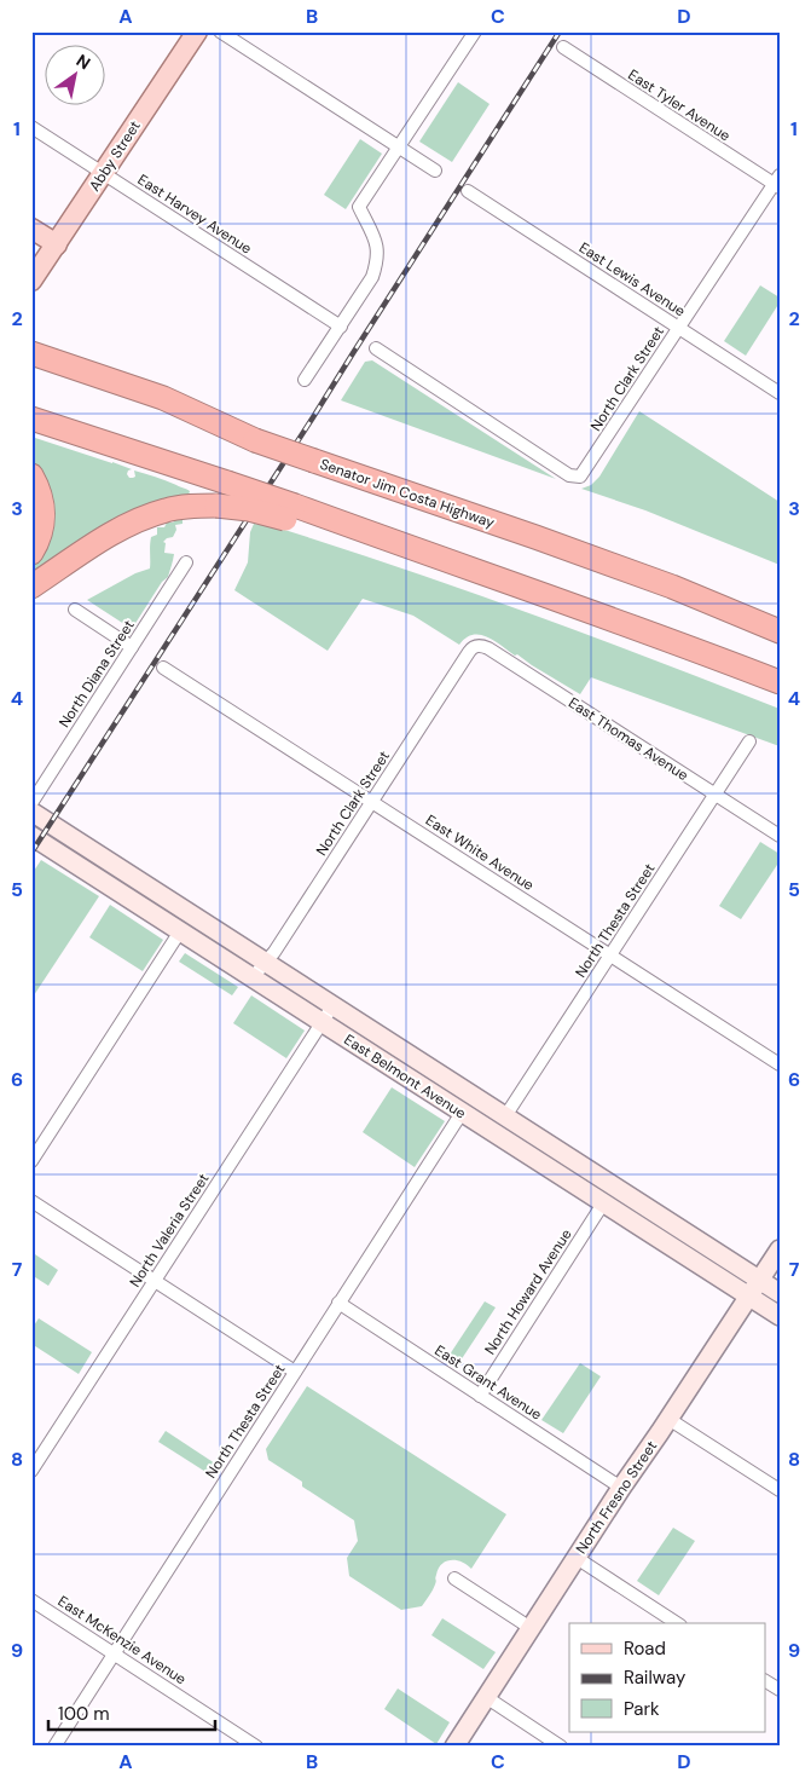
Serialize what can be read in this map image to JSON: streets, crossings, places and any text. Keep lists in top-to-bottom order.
{
  "streets": {
    "highway": ["Senator Jim Costa Highway"],
    "main road": ["Abby Street", "East Belmont Avenue", "North Fresno Street"],
    "street": [
      "East Tyler Avenue",
      "East Harvey Avenue",
      "East Lewis Avenue",
      "North Clark Street",
      "North Diana Street",
      "East Thomas Avenue",
      "East White Avenue",
      "North Thesta Street",
      "North Valeria Street",
      "North Howard Avenue",
      "East Grant Avenue",
      "East McKenzie Avenue"
    ]
  },
  "crossings": [
    ["East Tyler Avenue", "North Clark Street"],
    ["Abby Street", "East Harvey Avenue"],
    ["East Lewis Avenue", "North Clark Street"],
    ["North Clark Street", "East Thomas Avenue"],
    ["North Clark Street", "East White Avenue"],
    ["North Clark Street", "East Belmont Avenue"],
    ["East Thomas Avenue", "North Thesta Street"],
    ["East White Avenue", "North Thesta Street"],
    ["North Thesta Street", "East Belmont Avenue"],
    ["North Thesta Street", "East Grant Avenue"],
    ["North Thesta Street", "East McKenzie Avenue"],
    ["East Belmont Avenue", "North Valeria Street"],
    ["East Belmont Avenue", "North Howard Avenue"],
    ["East Belmont Avenue", "North Fresno Street"],
    ["North Howard Avenue", "East Grant Avenue"],
    ["East Grant Avenue", "North Fresno Street"]
  ],
  "legend": ["Road", "Railway", "Park"],
  "scale_bar": "100 m",
  "north": "top right",
  "grid": {
    "columns": [
      "A",
      "B",
      "C",
      "D"
    ],
    "rows": [
      "1",
      "2",
      "3",
      "4",
      "5",
      "6",
      "7",
      "8",
      "9"
    ]
  }
}
